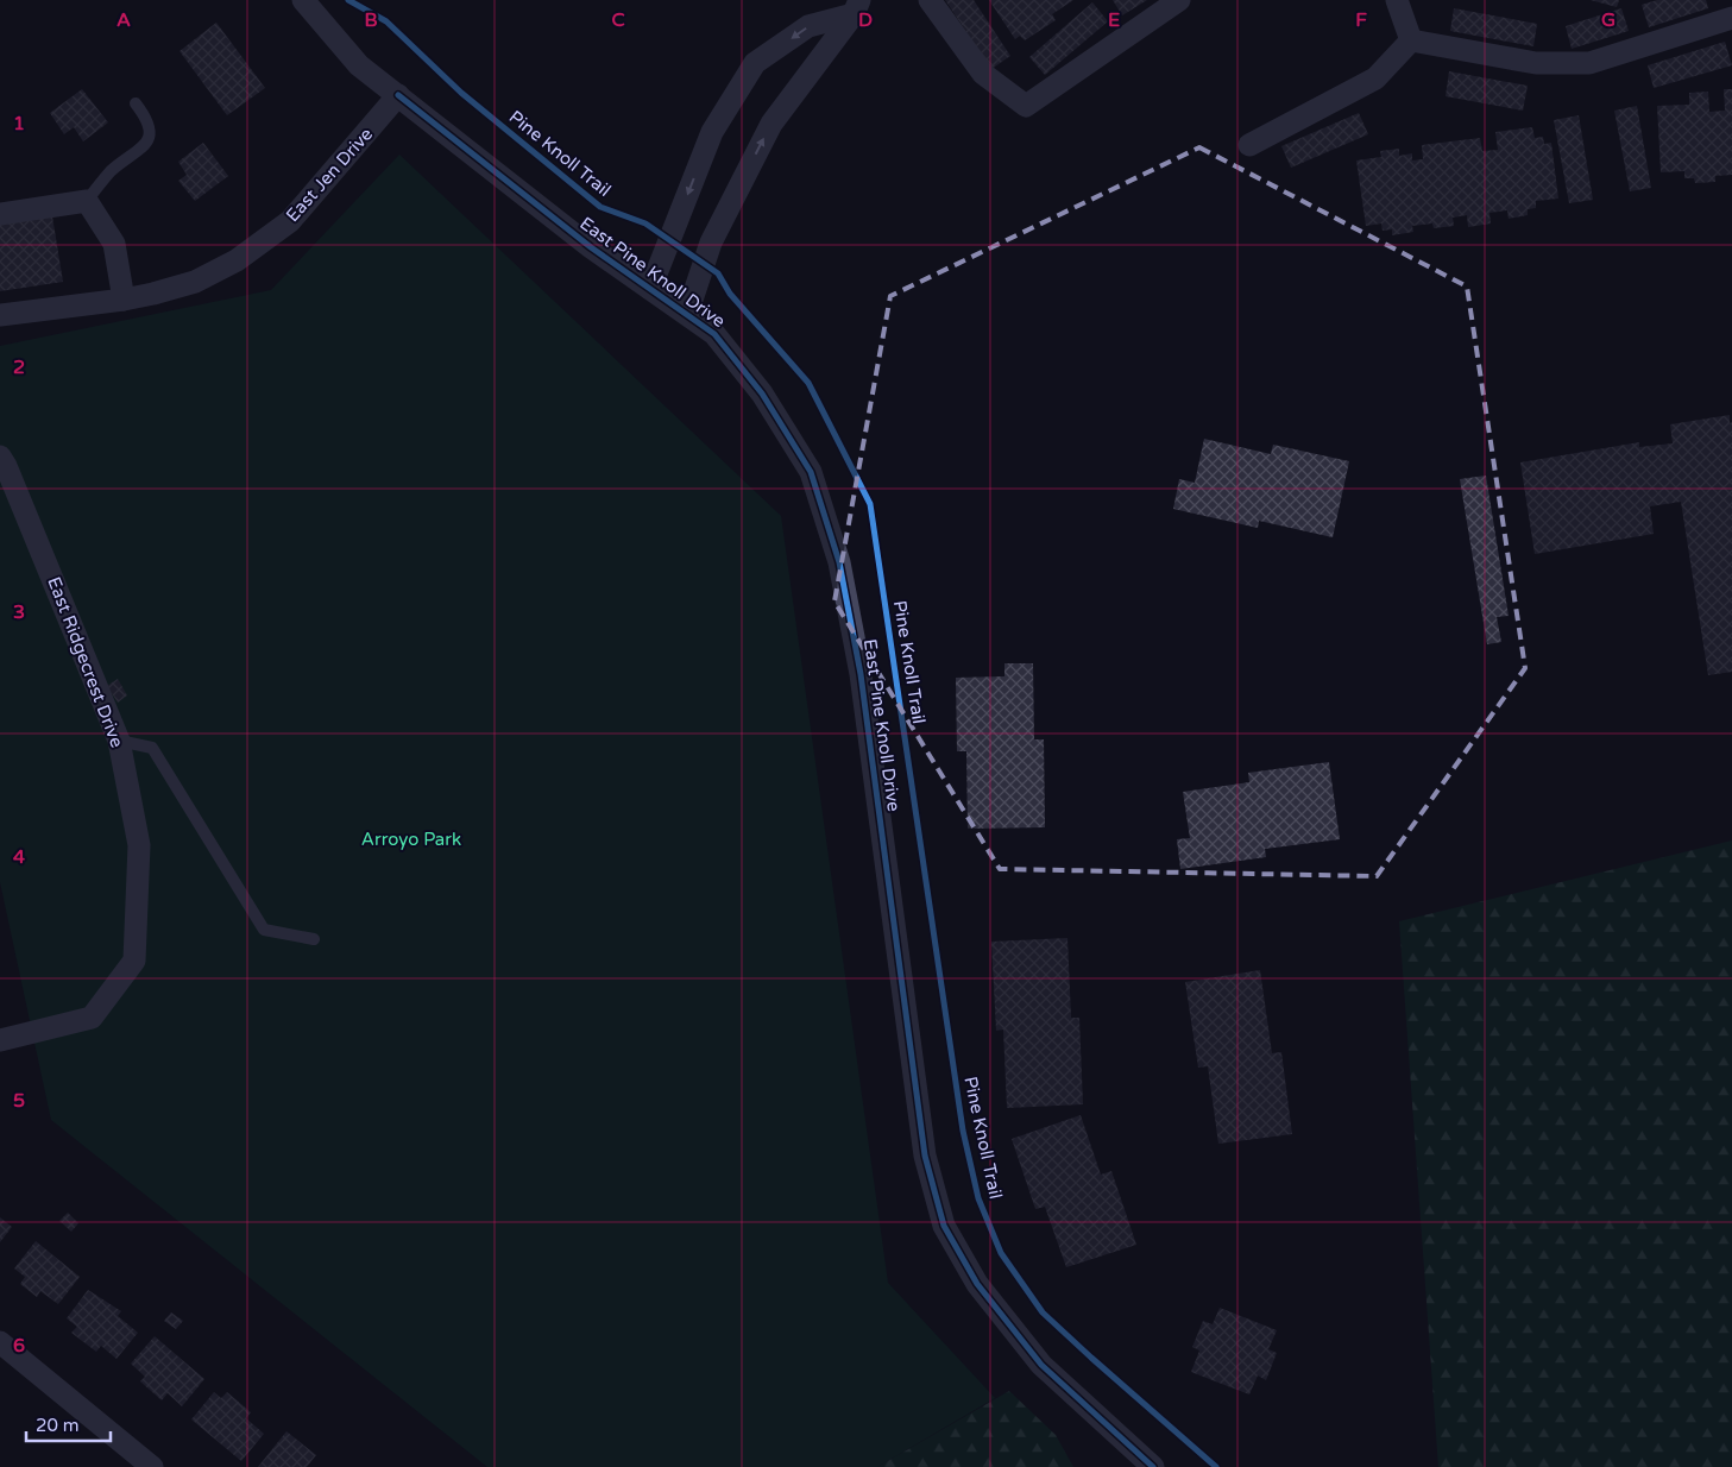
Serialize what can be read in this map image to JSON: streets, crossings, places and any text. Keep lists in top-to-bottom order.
{
  "streets": {
    "street": ["East Jen Drive", "East Pine Knoll Drive", "East Ridgecrest Drive"],
    "cycle path": ["Pine Knoll Trail"]
  },
  "crossings": [
    ["East Jen Drive", "East Pine Knoll Drive"]
  ],
  "parks": ["Arroyo Park"],
  "scale_bar": "20 m",
  "grid": {
    "columns": [
      "A",
      "B",
      "C",
      "D",
      "E",
      "F",
      "G"
    ],
    "rows": [
      "1",
      "2",
      "3",
      "4",
      "5",
      "6"
    ]
  }
}
